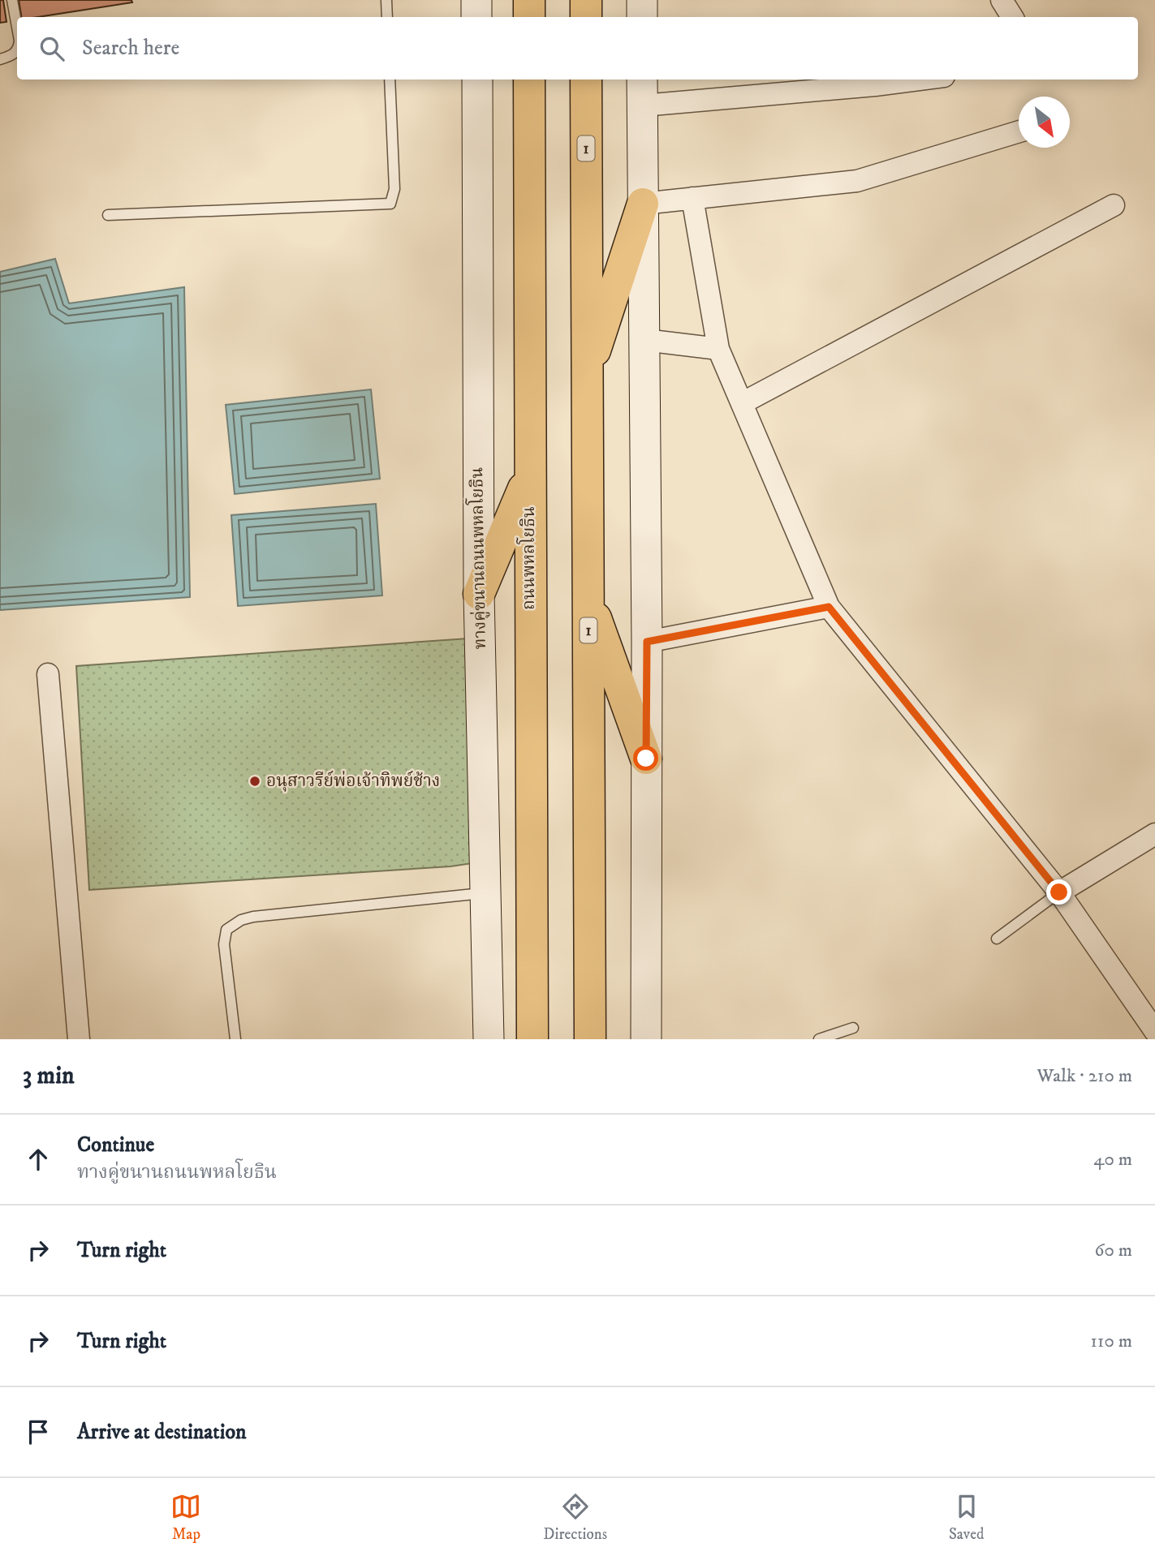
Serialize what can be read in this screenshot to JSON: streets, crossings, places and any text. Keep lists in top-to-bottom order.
{
  "streets": {
    "highway": ["1", "ถนนพหลโยธิน"],
    "main road": ["ทางคู่ขนานถนนพหลโยธิน"]
  },
  "places": ["อนุสาวรีย์พ่อเจ้าทิพย์ช้าง"],
  "north": "bottom right",
  "page": {
    "search": "Search here",
    "heading": ["3 min", "Walk · 210 m"],
    "list": [
      ["Continue", "ทางคู่ขนานถนนพหลโยธิน", "40 m"],
      ["Turn right", "60 m"],
      ["Turn right", "110 m"],
      "Arrive at destination"
    ],
    "nav": ["Map", "Directions", "Saved"]
  }
}
